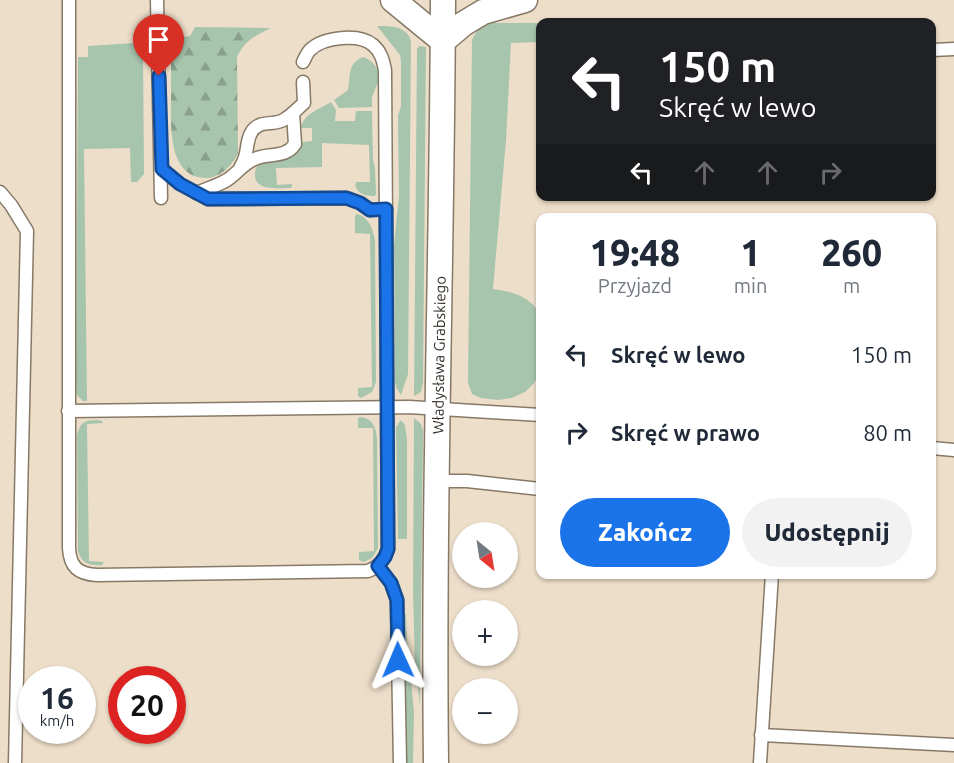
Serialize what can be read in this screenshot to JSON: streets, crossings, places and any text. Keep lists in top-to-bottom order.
{
  "streets": {
    "street": ["Władysława Grabskiego"]
  },
  "north": "bottom right",
  "page": {
    "turn": ["150 m", "Skręć w lewo"],
    "eta": [
      "19:48",
      "Przyjazd",
      "1",
      "min",
      "260",
      "m"
    ],
    "list": [
      {
        "name": "Skręć w lewo",
        "value": "150 m"
      },
      {
        "name": "Skręć w prawo",
        "value": "80 m"
      }
    ],
    "buttons": ["Zakończ", "Udostępnij"],
    "map_buttons": ["+", "−"],
    "speed": "16 km/h",
    "limit": "20"
  }
}
